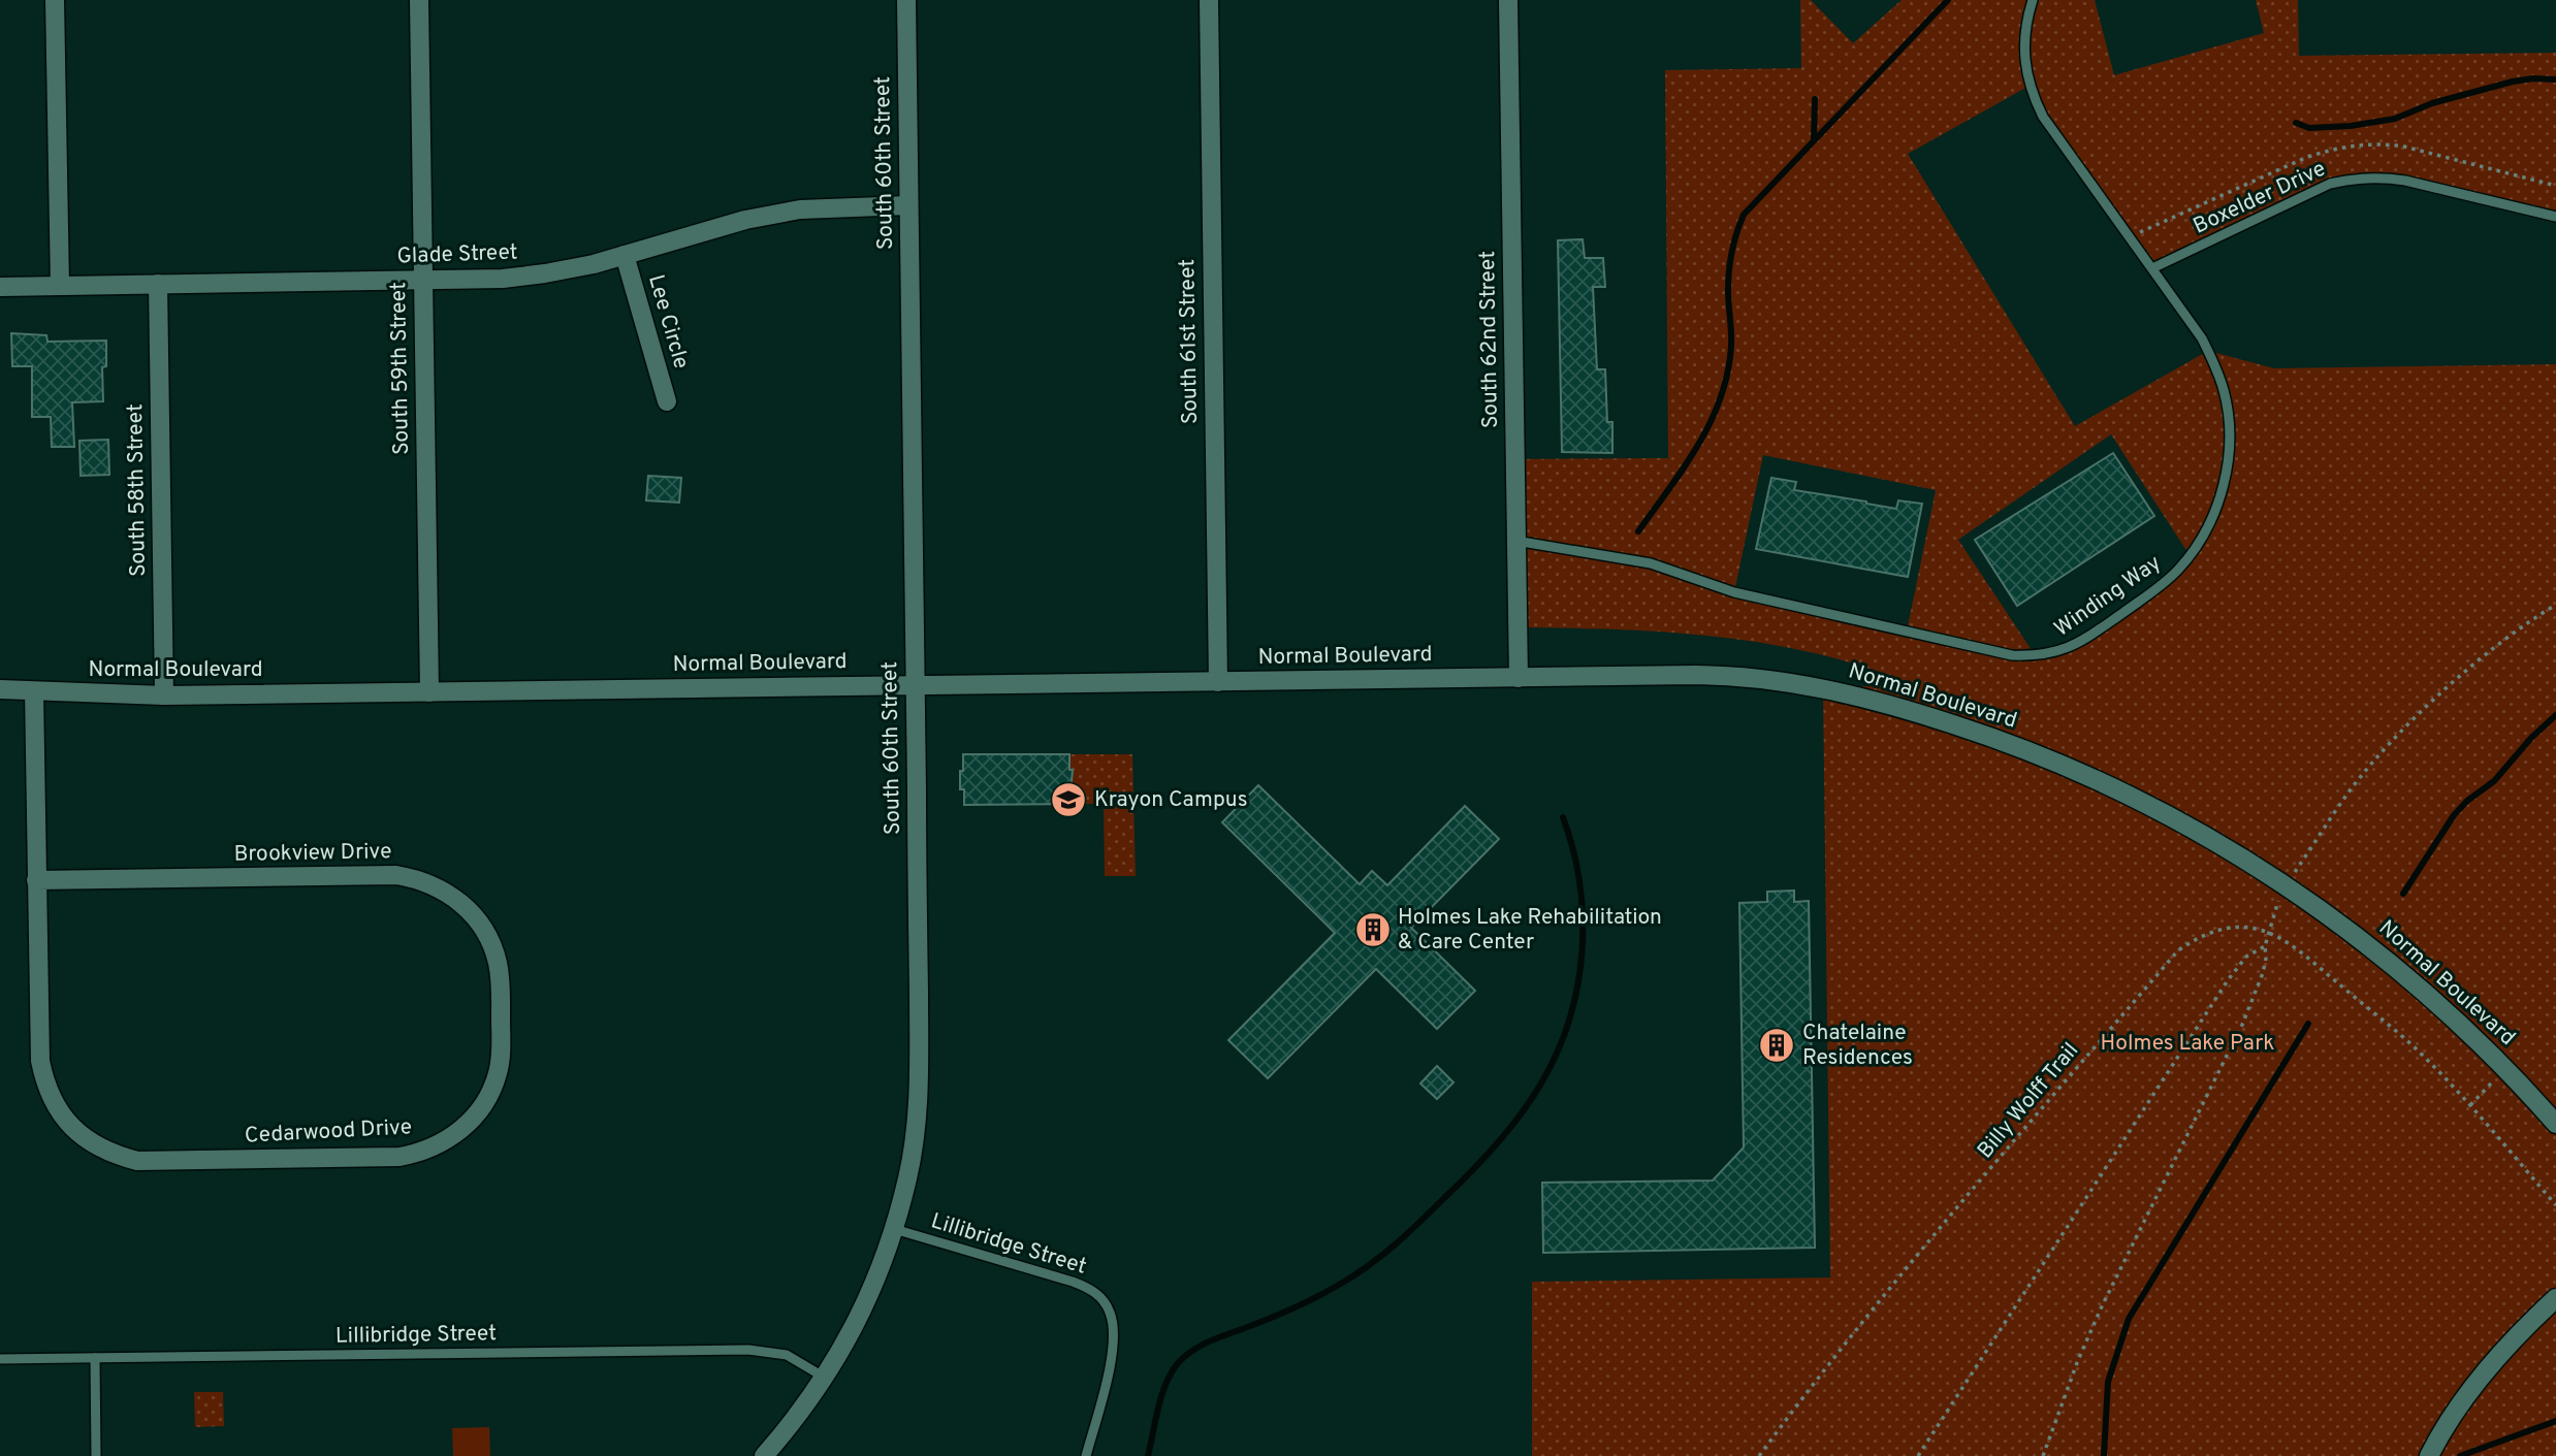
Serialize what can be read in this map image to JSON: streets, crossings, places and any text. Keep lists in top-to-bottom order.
{
  "streets": {
    "street": [
      "South 60th Street",
      "Glade Street",
      "Lee Circle",
      "South 62nd Street",
      "South 61st Street",
      "South 59th Street",
      "South 58th Street",
      "Normal Boulevard",
      "Brookview Drive",
      "Cedarwood Drive"
    ],
    "lane": ["Boxelder Drive", "Winding Way", "Lillibridge Street"],
    "path": ["Billy Wolff Trail"]
  },
  "crossings": [
    ["South 60th Street", "Glade Street"],
    ["South 60th Street", "Normal Boulevard"],
    ["South 60th Street", "Lillibridge Street"],
    ["Boxelder Drive", "Winding Way"],
    ["Glade Street", "Lee Circle"],
    ["Glade Street", "South 59th Street"],
    ["Glade Street", "South 58th Street"],
    ["South 62nd Street", "Winding Way"],
    ["South 62nd Street", "Normal Boulevard"],
    ["South 61st Street", "Normal Boulevard"],
    ["South 59th Street", "Normal Boulevard"],
    ["South 58th Street", "Normal Boulevard"],
    ["Brookview Drive", "Cedarwood Drive"]
  ],
  "parks": ["Holmes Lake Park"],
  "places": {
    "school or university": ["Krayon Campus"],
    "building": ["Holmes Lake Rehabilitation & Care Center", "Chatelaine Residences"]
  }
}
